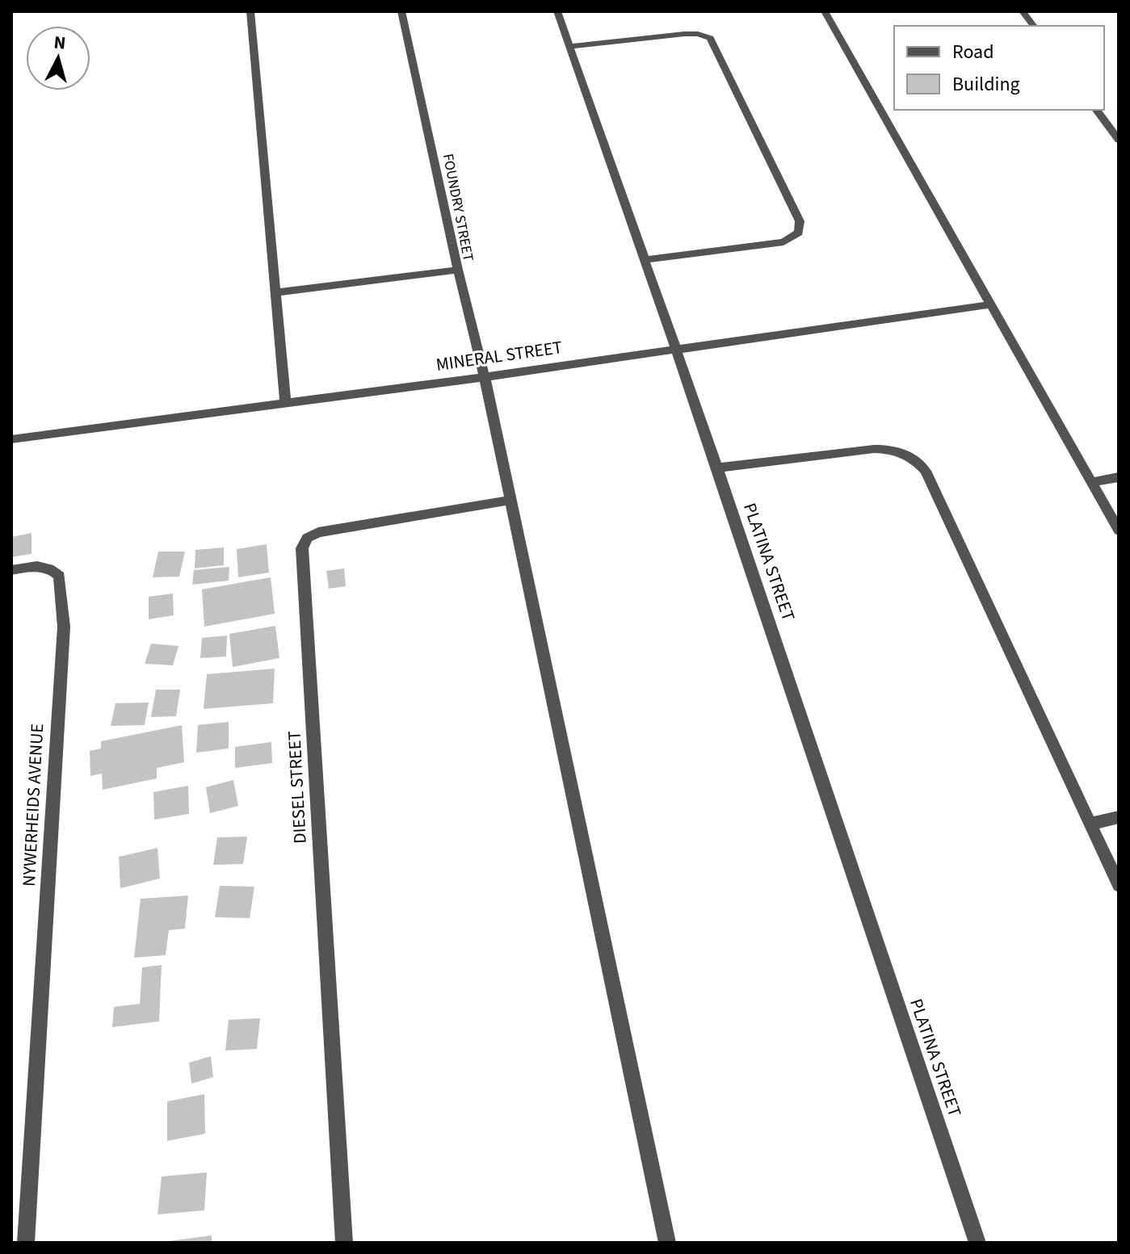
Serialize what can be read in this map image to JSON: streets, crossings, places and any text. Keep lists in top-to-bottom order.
{
  "streets": {
    "street": [
      "FOUNDRY STREET",
      "MINERAL STREET",
      "PLATINA STREET",
      "DIESEL STREET",
      "NYWERHEIDS AVENUE"
    ]
  },
  "crossings": [
    ["MINERAL STREET", "PLATINA STREET"]
  ],
  "legend": ["Road", "Building"],
  "north": "top"
}
